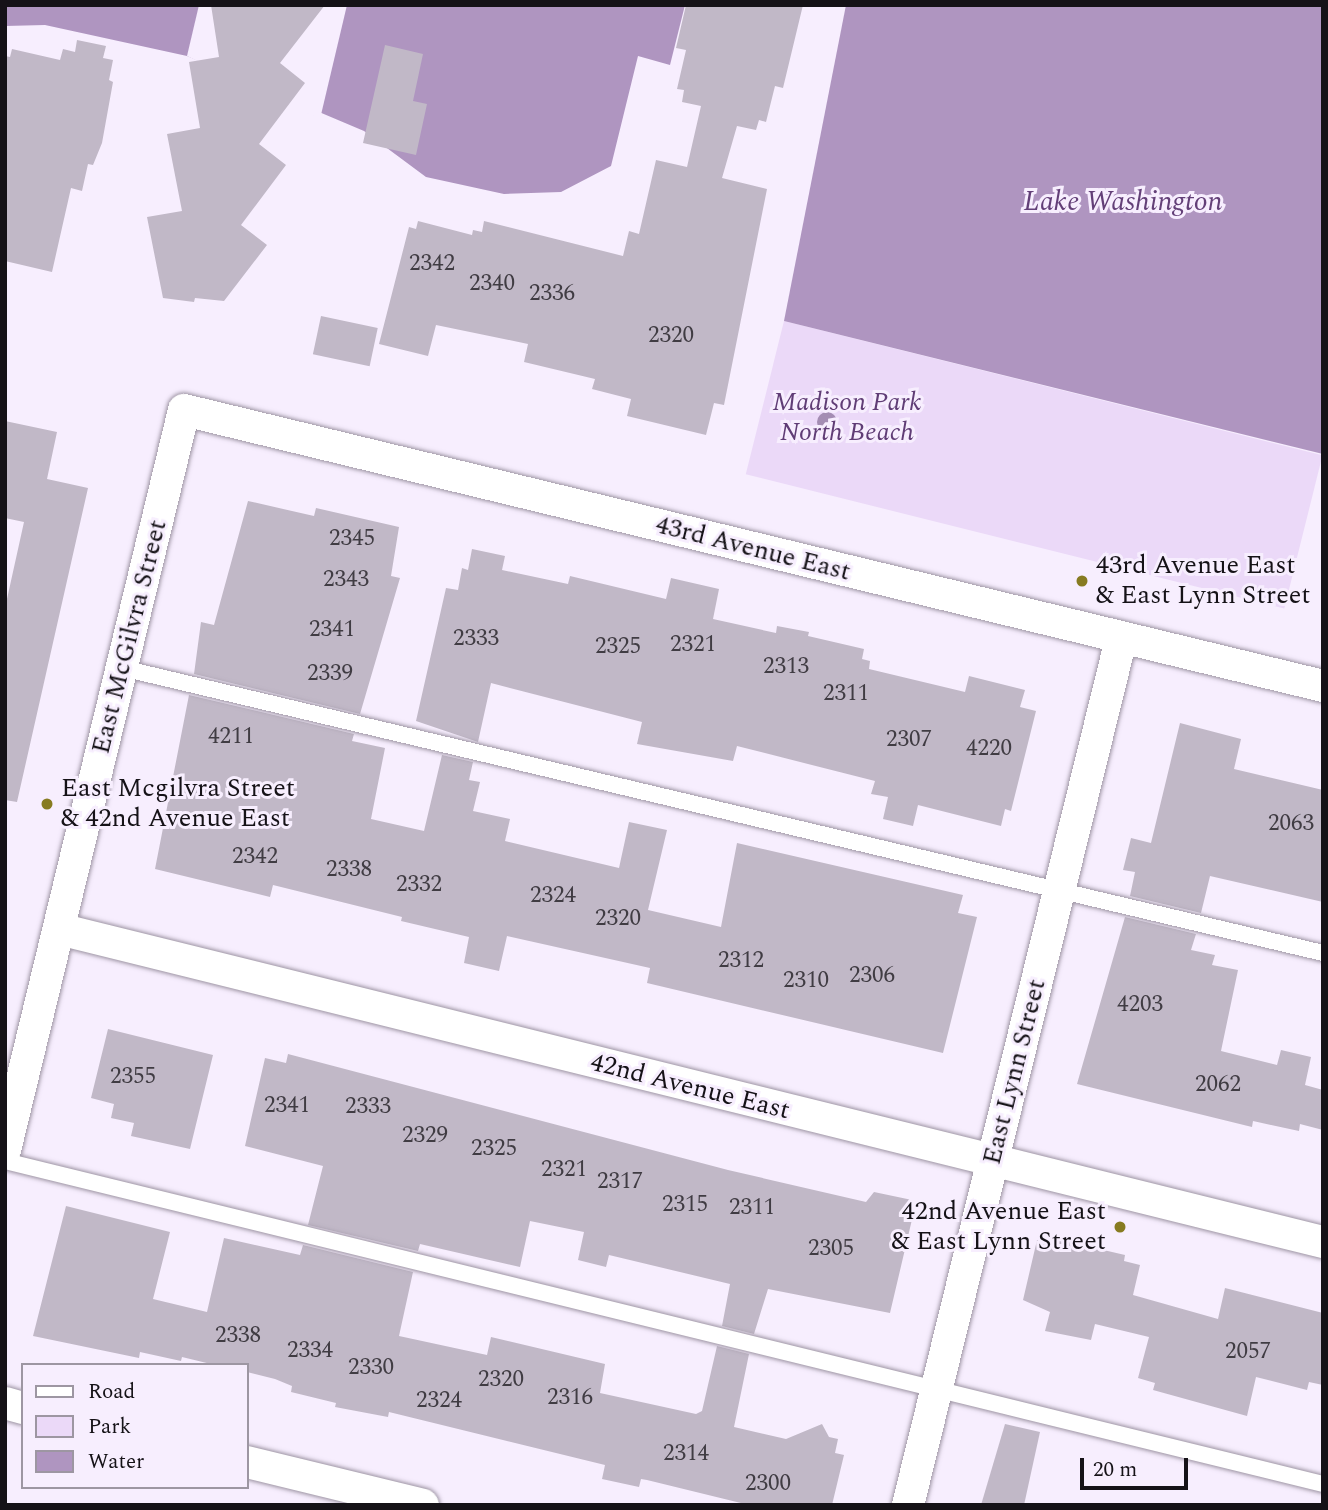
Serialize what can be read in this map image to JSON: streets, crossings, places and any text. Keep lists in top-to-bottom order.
{
  "streets": {
    "street": [
      "43rd Avenue East",
      "East McGilvra Street",
      "East Lynn Street",
      "42nd Avenue East"
    ]
  },
  "crossings": [
    ["43rd Avenue East", "East McGilvra Street"],
    ["43rd Avenue East", "East Lynn Street"],
    ["East McGilvra Street", "42nd Avenue East"],
    ["East Lynn Street", "42nd Avenue East"]
  ],
  "water": ["Lake Washington"],
  "parks": ["Madison Park North Beach"],
  "places": ["43rd Avenue East & East Lynn Street", "East Mcgilvra Street & 42nd Avenue East", "42nd Avenue East & East Lynn Street"],
  "house_numbers": [
    "2342",
    "2340",
    "2336",
    "2320",
    "2345",
    "2343",
    "2341",
    "2333",
    "2321",
    "2325",
    "2313",
    "2339",
    "2311",
    "4211",
    "2307",
    "4220",
    "2063",
    "2342",
    "2338",
    "2332",
    "2324",
    "2320",
    "2312",
    "2306",
    "2310",
    "4203",
    "2355",
    "2062",
    "2341",
    "2333",
    "2329",
    "2325",
    "2321",
    "2317",
    "2315",
    "2311",
    "2305",
    "2338",
    "2334",
    "2057",
    "2330",
    "2320",
    "2316",
    "2324",
    "2314",
    "2300"
  ],
  "legend": ["Road", "Park", "Water"],
  "scale_bar": "20 m"
}
